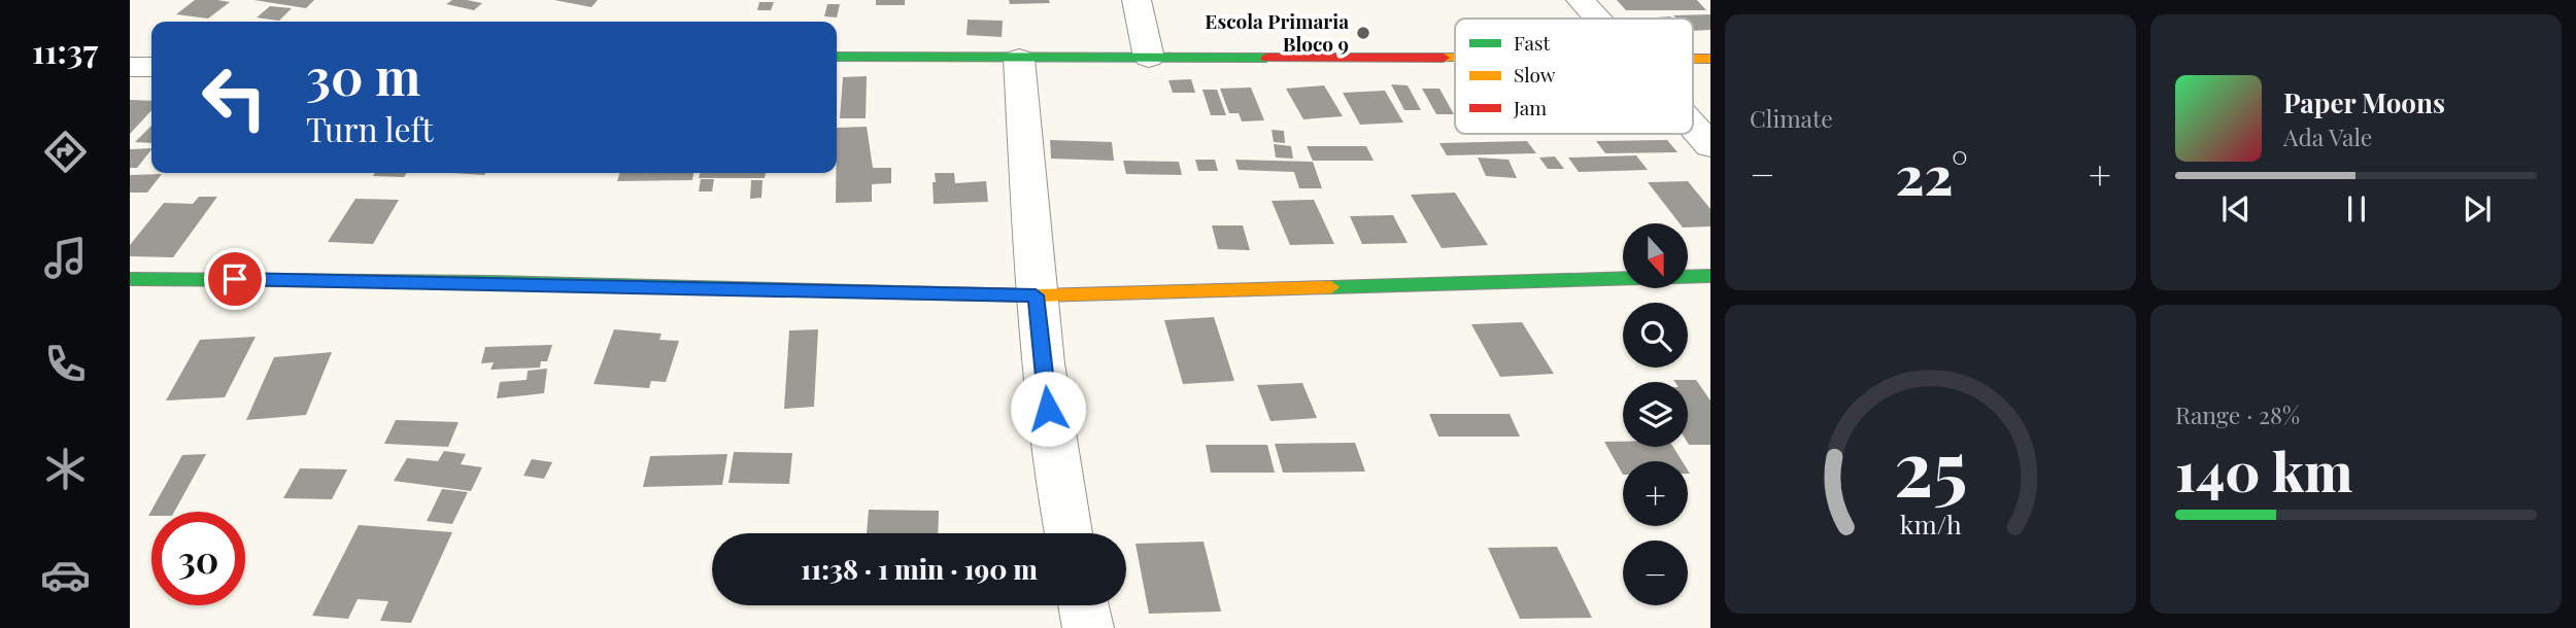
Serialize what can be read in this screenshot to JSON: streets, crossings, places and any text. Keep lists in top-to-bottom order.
{
  "places": ["Escola Primaria Bloco 9"],
  "legend": ["Fast", "Slow", "Jam"],
  "north": "bottom",
  "page": {
    "tabs": "11:37",
    "tile": [
      "Climate",
      ["Range · 28%", "140 km"]
    ],
    "turn": ["30 m", "Turn left"],
    "song": ["Paper Moons", "Ada Vale"],
    "heat": ["−", "22°", "+"],
    "map_buttons": ["+", "−"],
    "limit": "30",
    "trip": "11:38 · 1 min · 190 m",
    "gauge": ["25", "km/h"]
  }
}
